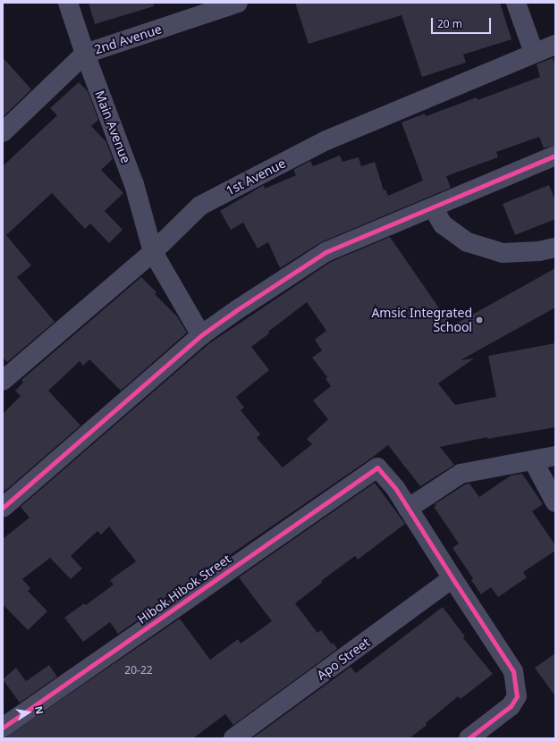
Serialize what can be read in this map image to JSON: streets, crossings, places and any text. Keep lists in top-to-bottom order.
{
  "streets": {
    "street": [
      "2nd Avenue",
      "Main Avenue",
      "1st Avenue",
      "Hibok Hibok Street",
      "Apo Street"
    ]
  },
  "crossings": [
    ["2nd Avenue", "Main Avenue"],
    ["Main Avenue", "1st Avenue"]
  ],
  "places": ["Amsic Integrated School"],
  "house_numbers": ["20-22"],
  "scale_bar": "20 m",
  "north": "right"
}
